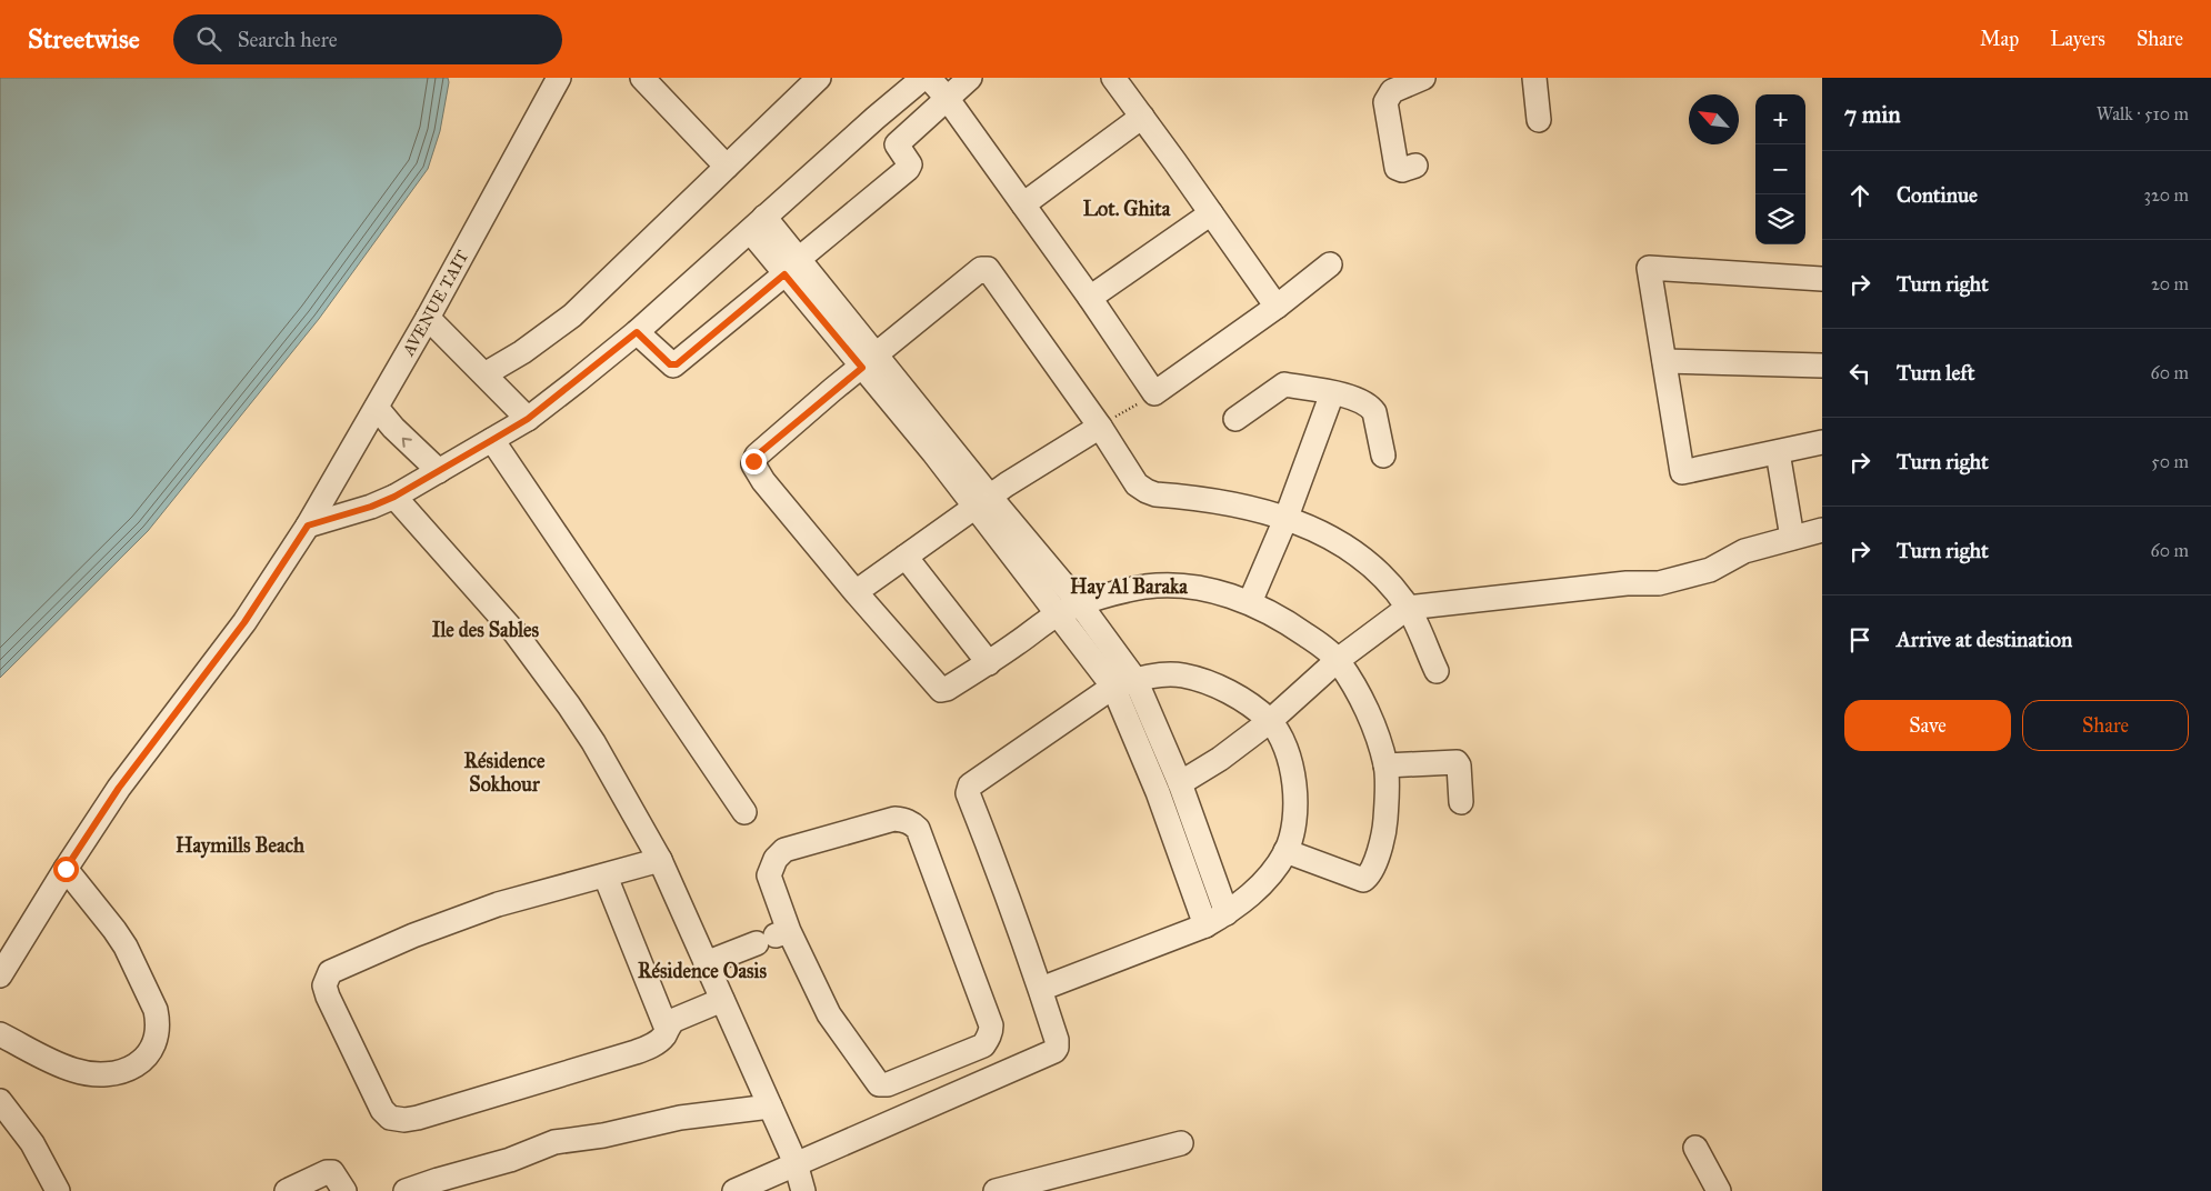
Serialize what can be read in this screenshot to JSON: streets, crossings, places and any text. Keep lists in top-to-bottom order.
{
  "streets": {
    "street": ["AVENUE TAIT"]
  },
  "districts": [
    "Lot. Ghita",
    "Hay Al Baraka",
    "Ile des Sables",
    "Résidence Sokhour",
    "Haymills Beach",
    "Résidence Oasis"
  ],
  "north": "top left",
  "page": {
    "header": "Streetwise",
    "search": "Search here",
    "nav": ["Map", "Layers", "Share"],
    "heading": ["7 min", "Walk · 510 m"],
    "map_buttons": ["+", "−"],
    "list": [
      ["Continue", "320 m"],
      ["Turn right", "20 m"],
      ["Turn left", "60 m"],
      ["Turn right", "50 m"],
      ["Turn right", "60 m"],
      "Arrive at destination"
    ],
    "buttons": ["Save", "Share"]
  }
}
